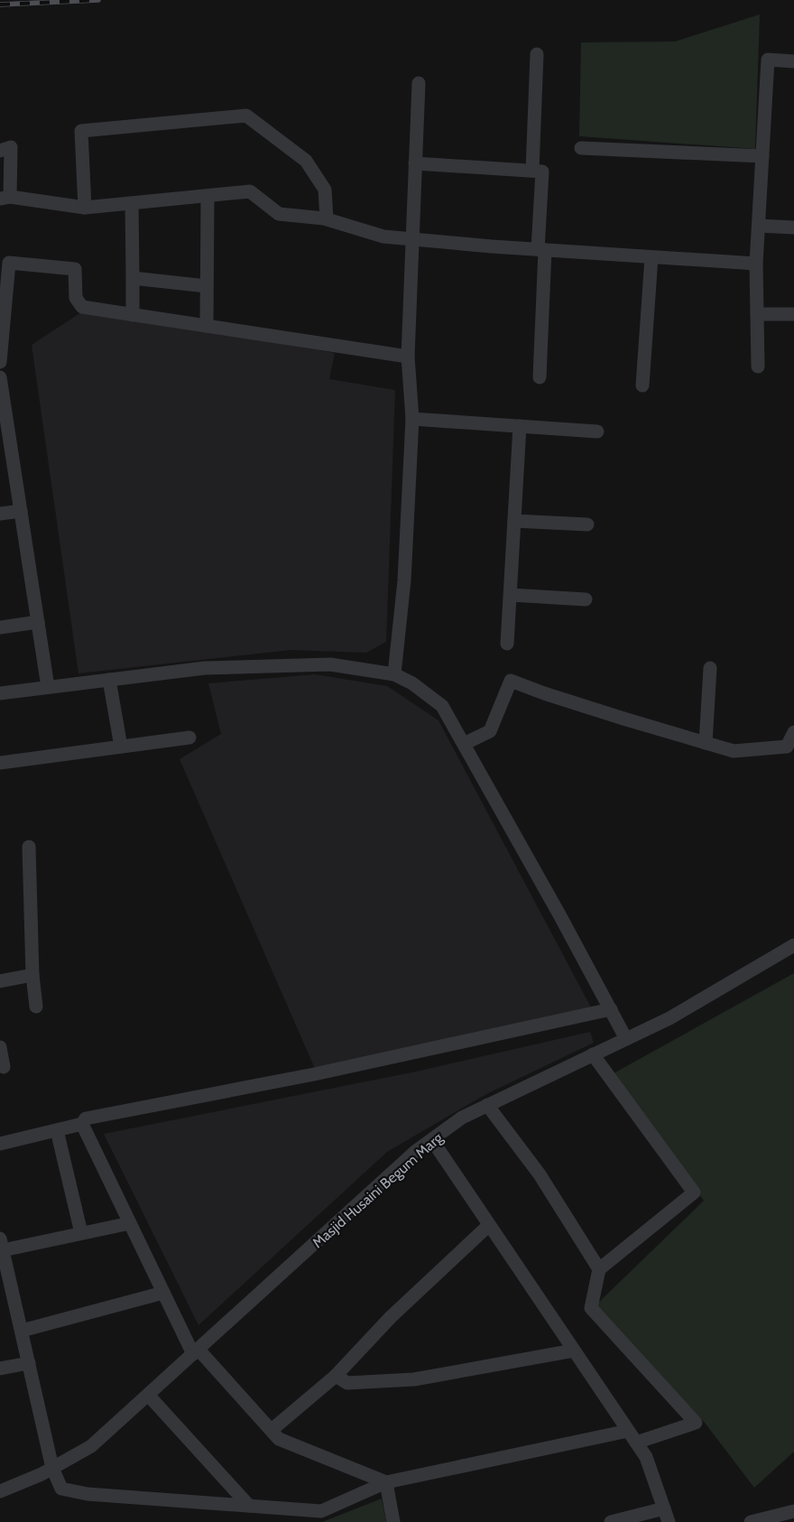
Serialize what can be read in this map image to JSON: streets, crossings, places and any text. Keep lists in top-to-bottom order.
{
  "streets": {
    "street": ["Masjid Husaini Begum Marg"]
  }
}
